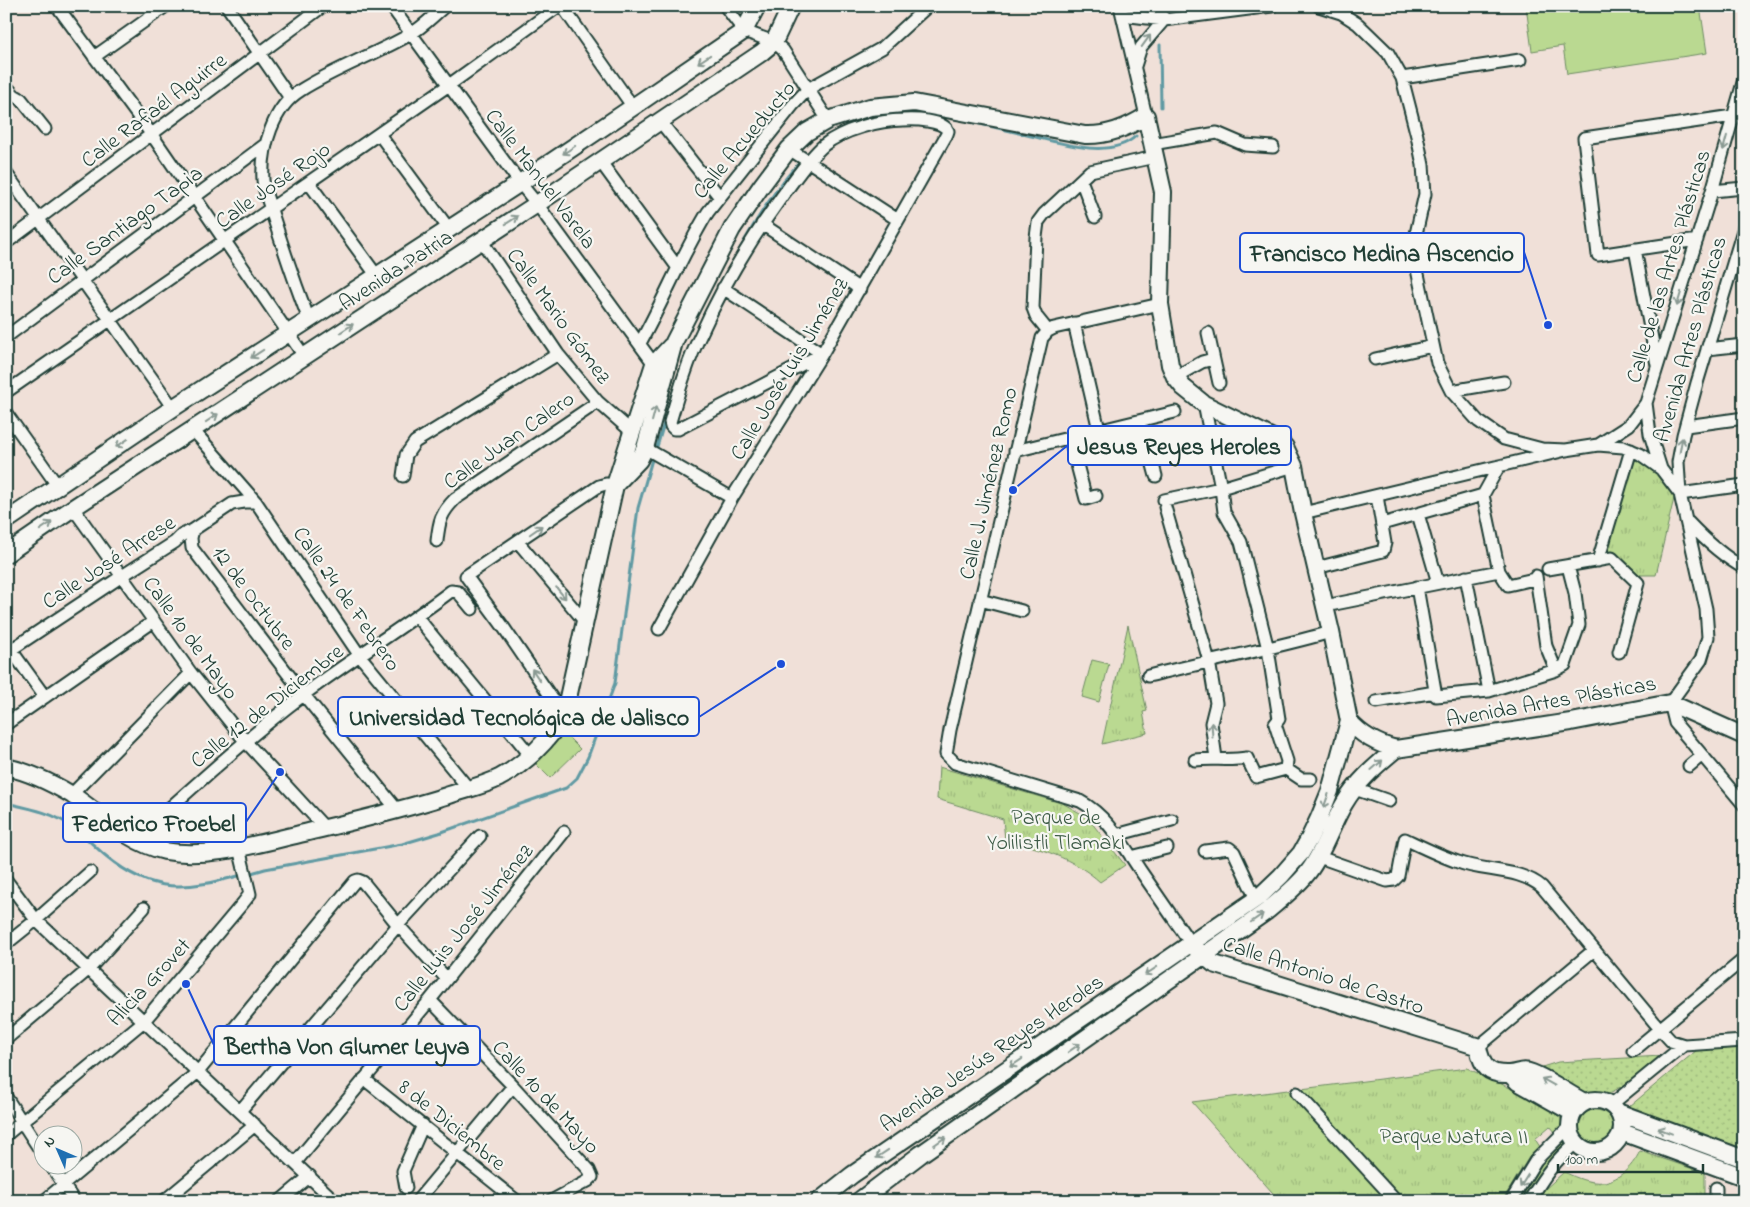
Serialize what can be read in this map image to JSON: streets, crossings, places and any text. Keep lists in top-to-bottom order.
{
  "streets": {
    "street": [
      "Calle Rafaél Aguirre",
      "Calle Acueducto",
      "Calle Manuel Varela",
      "Calle José Rojo",
      "Calle Santiago Tapia",
      "Calle de las Artes Plásticas",
      "Avenida Patria",
      "Calle Mario Gómez",
      "Avenida Artes Plásticas",
      "Calle José Luis Jiménez",
      "Calle Juan Calero",
      "Calle J. Jiménez Romo",
      "Calle José Arrese",
      "12 de Octubre",
      "Calle 24 de Febrero",
      "Calle 10 de Mayo",
      "Calle 12 de Diciembre",
      "Calle Luis José Jiménez",
      "Calle Antonio de Castro",
      "Alicia Grovet",
      "Avenida Jesús Reyes Heroles",
      "8 de Diciembre"
    ]
  },
  "crossings": [
    ["Calle Acueducto", "Calle Manuel Varela"],
    ["Calle Manuel Varela", "Calle José Rojo"],
    ["Calle Manuel Varela", "Avenida Patria"],
    ["Calle de las Artes Plásticas", "Avenida Artes Plásticas"],
    ["Avenida Patria", "Calle Mario Gómez"],
    ["Avenida Patria", "Calle 24 de Febrero"],
    ["Avenida Patria", "Calle 10 de Mayo"],
    ["Calle Mario Gómez", "Calle Juan Calero"],
    ["Calle J. Jiménez Romo", "Calle Antonio de Castro"],
    ["Calle José Arrese", "12 de Octubre"],
    ["Calle José Arrese", "Calle 24 de Febrero"],
    ["Calle José Arrese", "Calle 10 de Mayo"],
    ["12 de Octubre", "Calle 12 de Diciembre"],
    ["Calle 24 de Febrero", "Calle 12 de Diciembre"],
    ["Calle 10 de Mayo", "Calle 12 de Diciembre"],
    ["Calle 10 de Mayo", "Calle Luis José Jiménez"],
    ["Calle Luis José Jiménez", "8 de Diciembre"],
    ["Calle Antonio de Castro", "Avenida Jesús Reyes Heroles"]
  ],
  "one_way": ["Calle de las Artes Plásticas"],
  "parks": ["Parque de Yolilistli Tlamaki", "Parque Natura II"],
  "places": [
    "Francisco Medina Ascencio",
    "Jesus Reyes Heroles",
    "Universidad Tecnológica de Jalisco",
    "Federico Froebel",
    "Bertha Von Glumer Leyva"
  ],
  "scale_bar": "100 m",
  "north": "top left"
}
